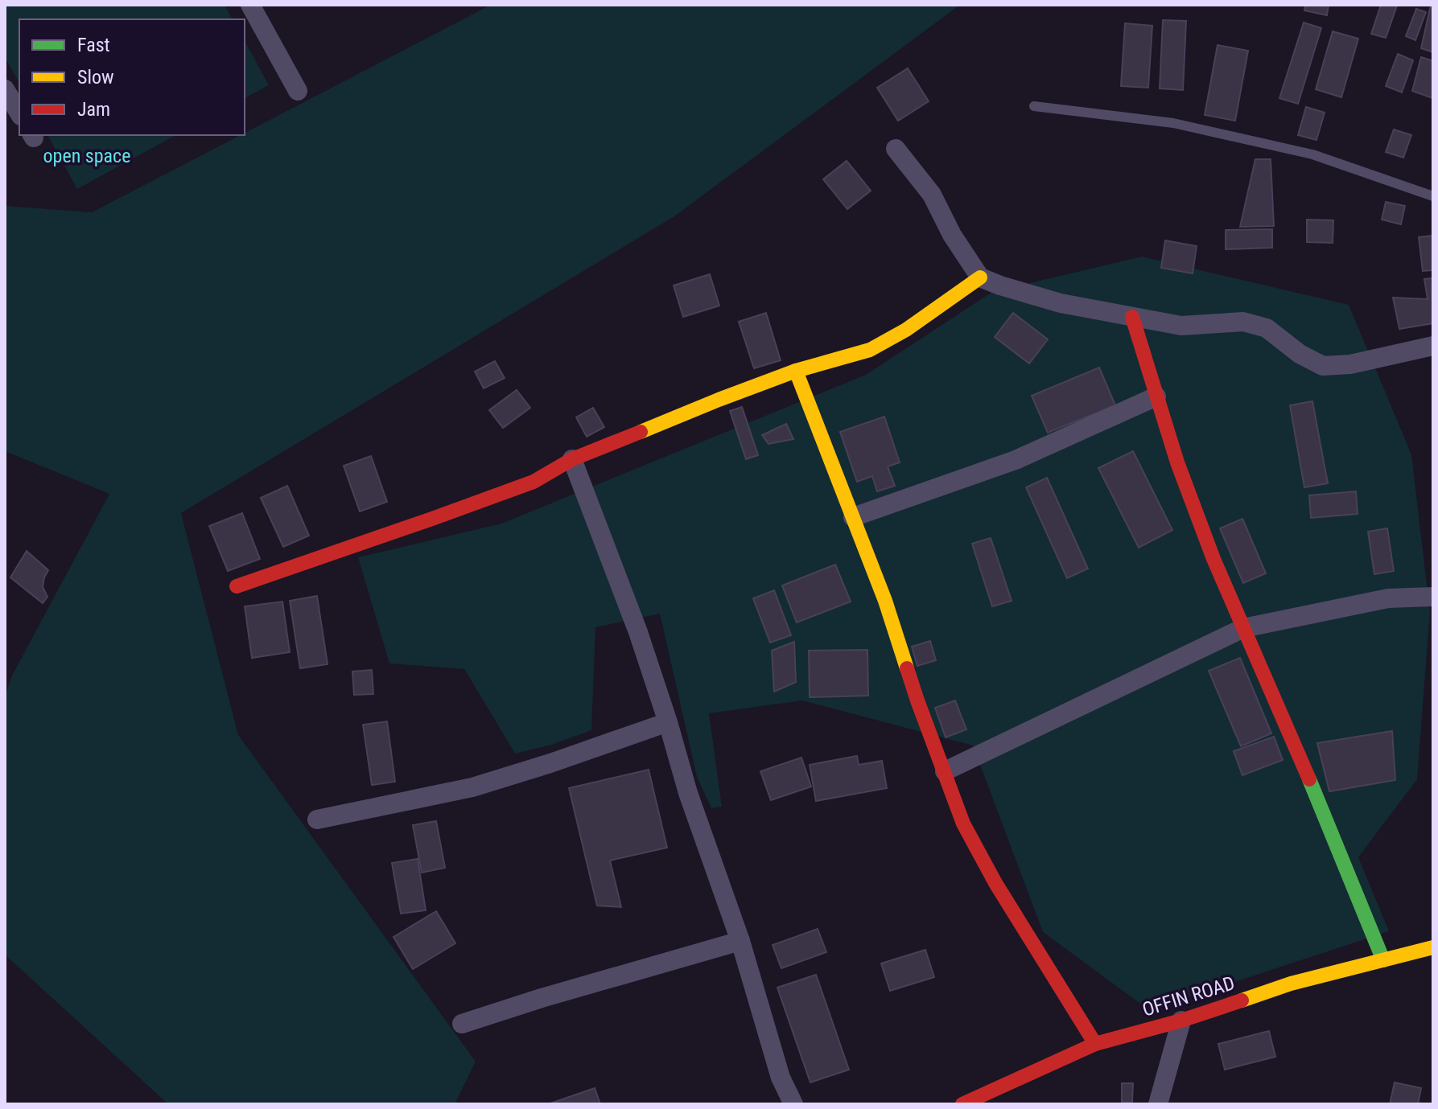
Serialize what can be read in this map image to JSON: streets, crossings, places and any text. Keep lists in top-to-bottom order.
{
  "streets": {
    "street": ["OFFIN ROAD"]
  },
  "parks": ["open space"],
  "legend": ["Fast", "Slow", "Jam"]
}
